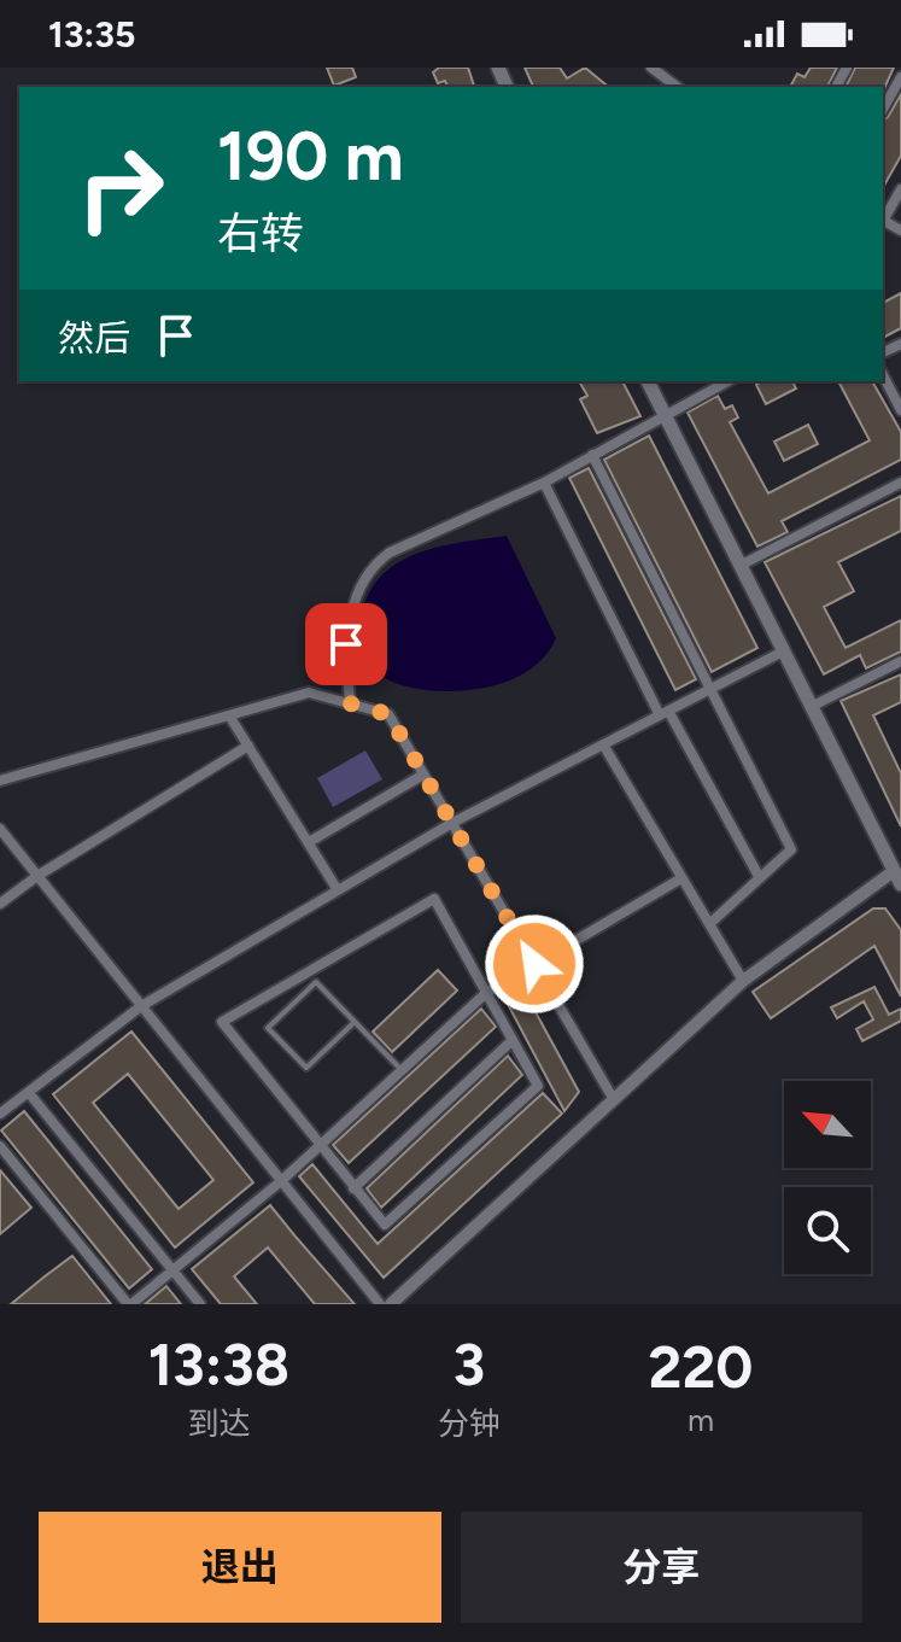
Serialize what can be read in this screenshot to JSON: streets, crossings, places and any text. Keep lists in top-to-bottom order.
{
  "north": "top left",
  "page": {
    "status": "13:35",
    "turn": ["190 m", "右转"],
    "then": "然后",
    "eta": [
      "13:38",
      "到达",
      "3",
      "分钟",
      "220",
      "m"
    ],
    "buttons": ["退出", "分享"]
  }
}
